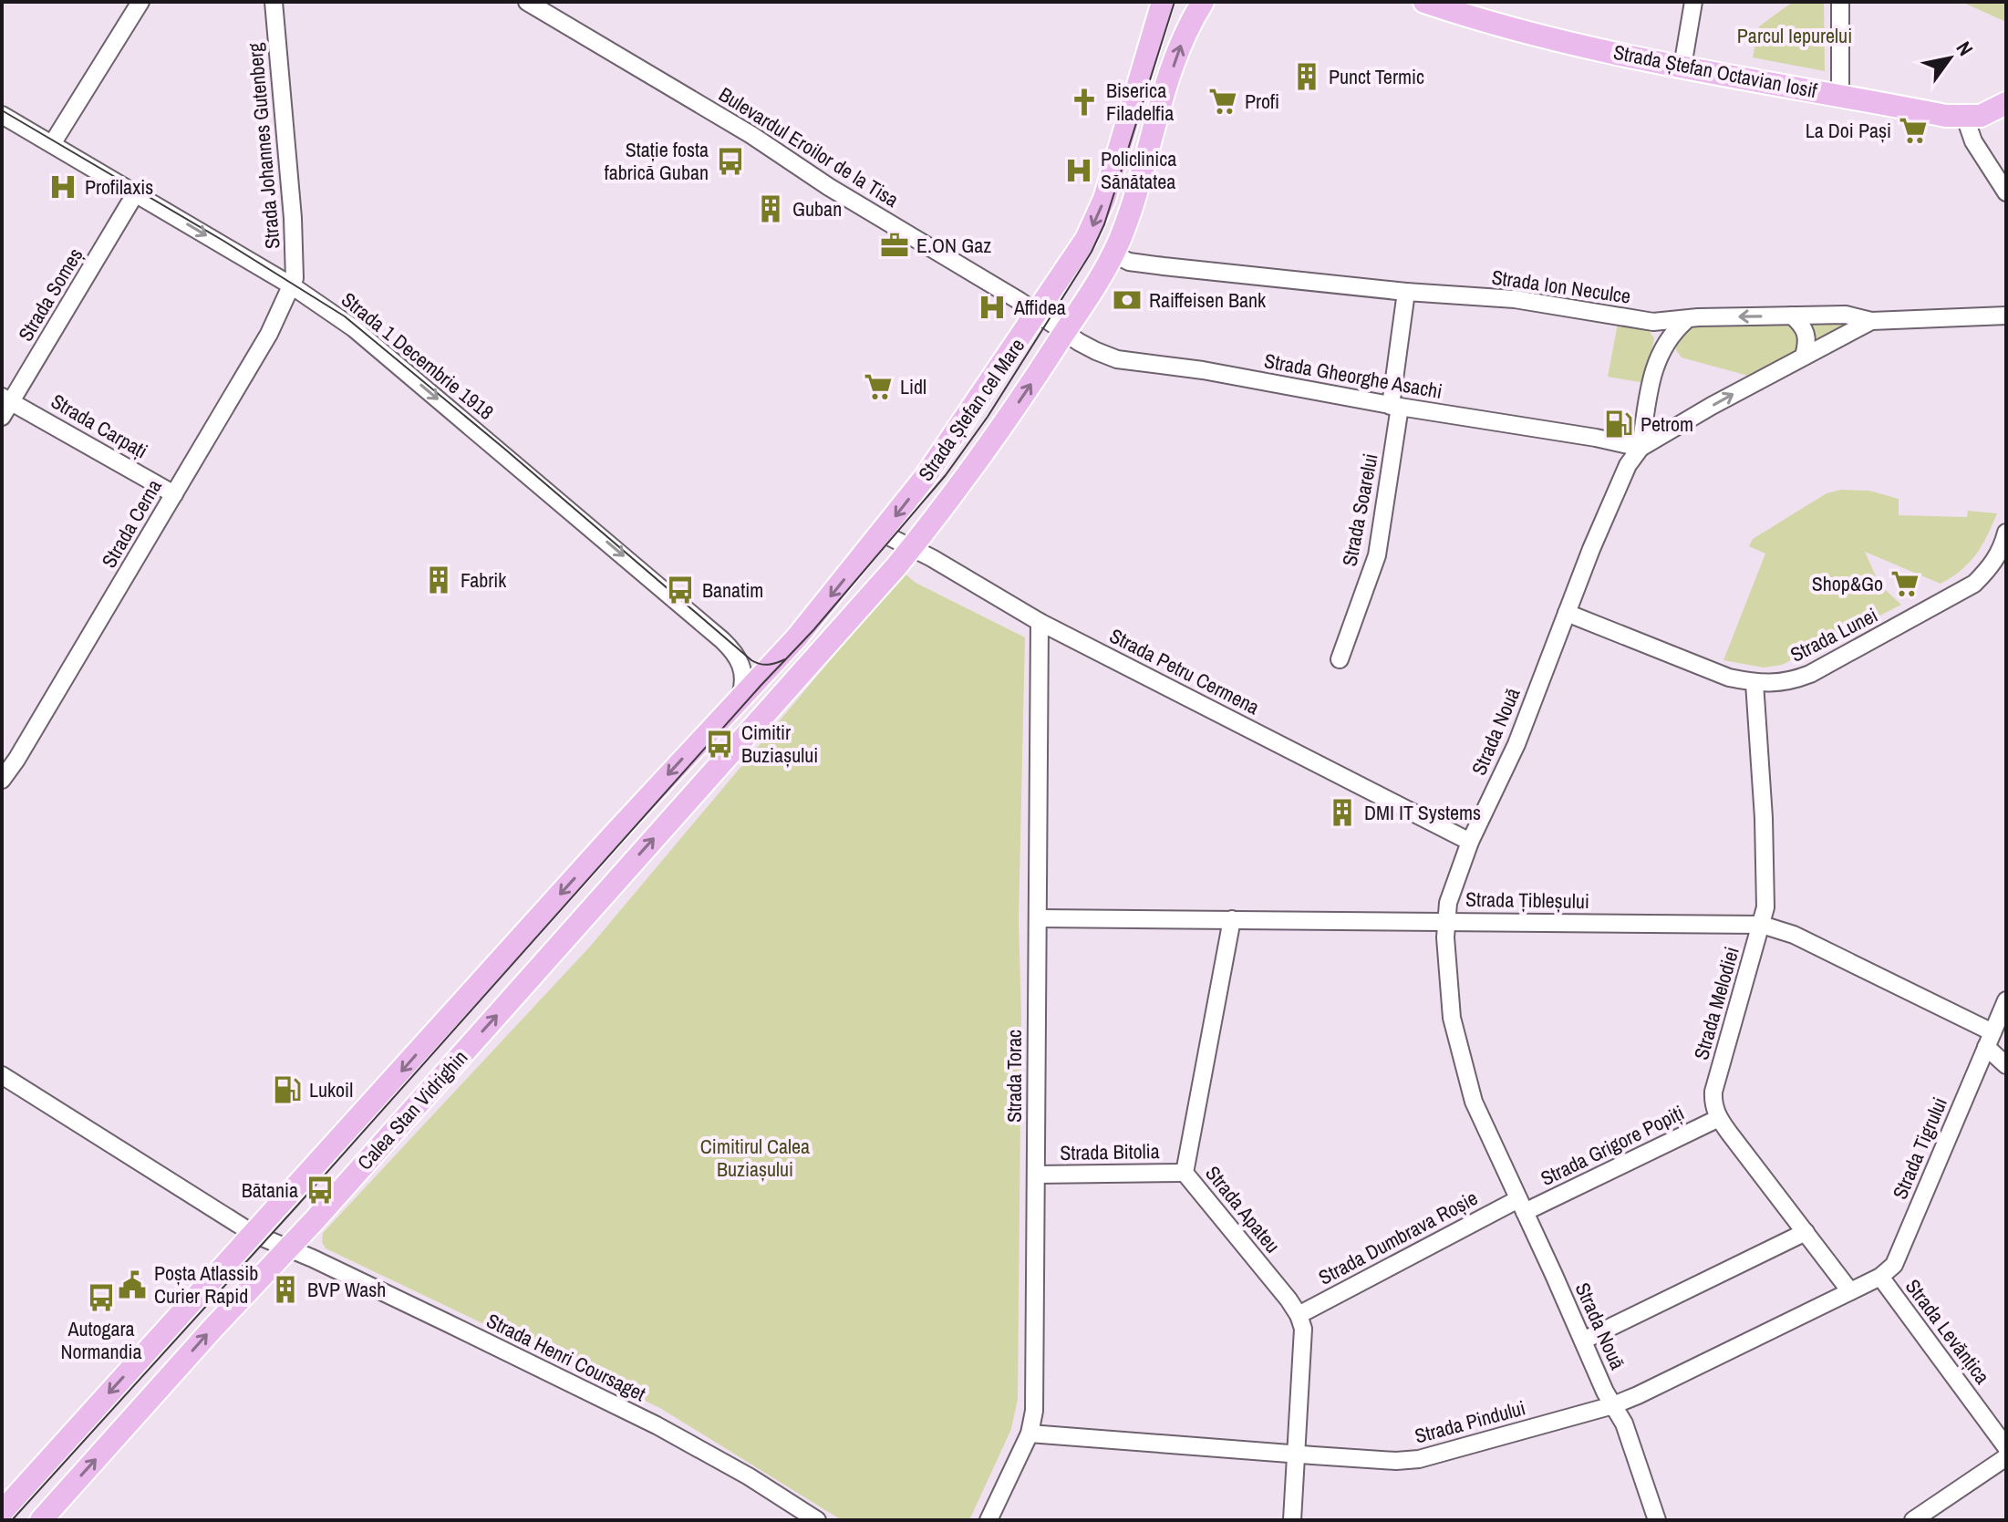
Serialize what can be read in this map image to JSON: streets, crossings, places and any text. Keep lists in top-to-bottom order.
{
  "streets": {
    "main road": ["Strada Ștefan Octavian Iosif", "Strada Ștefan cel Mare", "Calea Stan Vidrighin"],
    "street": [
      "Strada Johannes Gutenberg",
      "Bulevardul Eroilor de la Tisa",
      "Strada Ion Neculce",
      "Strada Someș",
      "Strada 1 Decembrie 1918",
      "Strada Gheorghe Asachi",
      "Strada Carpați",
      "Strada Soarelui",
      "Strada Cerna",
      "Strada Lunei",
      "Strada Petru Cermena",
      "Strada Nouă",
      "Strada Țibleșului",
      "Strada Melodiei",
      "Strada Torac",
      "Strada Grigore Popiți",
      "Strada Tigrului",
      "Strada Bitolia",
      "Strada Apateu",
      "Strada Dumbrava Roșie",
      "Strada Levănțica",
      "Strada Henri Coursaget",
      "Strada Pindului"
    ]
  },
  "crossings": [
    ["Strada Johannes Gutenberg", "Strada 1 Decembrie 1918"],
    ["Strada Johannes Gutenberg", "Strada Cerna"],
    ["Bulevardul Eroilor de la Tisa", "Strada Gheorghe Asachi"],
    ["Bulevardul Eroilor de la Tisa", "Strada Ștefan cel Mare"],
    ["Strada Ion Neculce", "Strada Ștefan cel Mare"],
    ["Strada Ion Neculce", "Strada Soarelui"],
    ["Strada Ion Neculce", "Strada Nouă"],
    ["Strada Someș", "Strada 1 Decembrie 1918"],
    ["Strada Someș", "Strada Carpați"],
    ["Strada 1 Decembrie 1918", "Strada Ștefan cel Mare"],
    ["Strada 1 Decembrie 1918", "Strada Cerna"],
    ["Strada 1 Decembrie 1918", "Calea Stan Vidrighin"],
    ["Strada Gheorghe Asachi", "Strada Ștefan cel Mare"],
    ["Strada Gheorghe Asachi", "Strada Soarelui"],
    ["Strada Gheorghe Asachi", "Strada Nouă"],
    ["Strada Ștefan cel Mare", "Strada Petru Cermena"],
    ["Strada Ștefan cel Mare", "Calea Stan Vidrighin"],
    ["Strada Carpați", "Strada Cerna"],
    ["Strada Lunei", "Strada Nouă"],
    ["Strada Lunei", "Strada Melodiei"],
    ["Strada Petru Cermena", "Strada Nouă"],
    ["Strada Petru Cermena", "Strada Torac"],
    ["Strada Nouă", "Strada Țibleșului"],
    ["Strada Nouă", "Strada Grigore Popiți"],
    ["Strada Nouă", "Strada Dumbrava Roșie"],
    ["Strada Nouă", "Strada Pindului"],
    ["Strada Țibleșului", "Strada Melodiei"],
    ["Strada Țibleșului", "Strada Torac"],
    ["Strada Țibleșului", "Strada Tigrului"],
    ["Strada Țibleșului", "Strada Apateu"],
    ["Strada Melodiei", "Strada Grigore Popiți"],
    ["Strada Torac", "Strada Bitolia"],
    ["Strada Torac", "Strada Pindului"],
    ["Calea Stan Vidrighin", "Strada Henri Coursaget"],
    ["Strada Grigore Popiți", "Strada Dumbrava Roșie"],
    ["Strada Tigrului", "Strada Levănțica"],
    ["Strada Tigrului", "Strada Pindului"],
    ["Strada Bitolia", "Strada Apateu"],
    ["Strada Apateu", "Strada Dumbrava Roșie"]
  ],
  "one_way": ["Strada 1 Decembrie 1918"],
  "parks": ["Parcul Iepurelui", "Cimitirul Calea Buziașului"],
  "places": {
    "building": [
      "Punct Termic",
      "Guban",
      "Fabrik",
      "DMI IT Systems",
      "BVP Wash"
    ],
    "supermarket": [
      "Profi",
      "La Doi Pași",
      "Lidl",
      "Shop&Go"
    ],
    "church": ["Biserica Filadelfia"],
    "bus stop": [
      "Stație fosta fabrică Guban",
      "Banatim",
      "Cimitir Buziașului",
      "Bătania",
      "Autogara Normandia"
    ],
    "hospital": ["Policlinica Sănătatea", "Profilaxis", "Affidea"],
    "office": ["E.ON Gaz"],
    "bank": ["Raiffeisen Bank"],
    "fuel station": ["Petrom", "Lukoil"],
    "public building": ["Poșta Atlassib Curier Rapid"]
  },
  "north": "top right"
}
